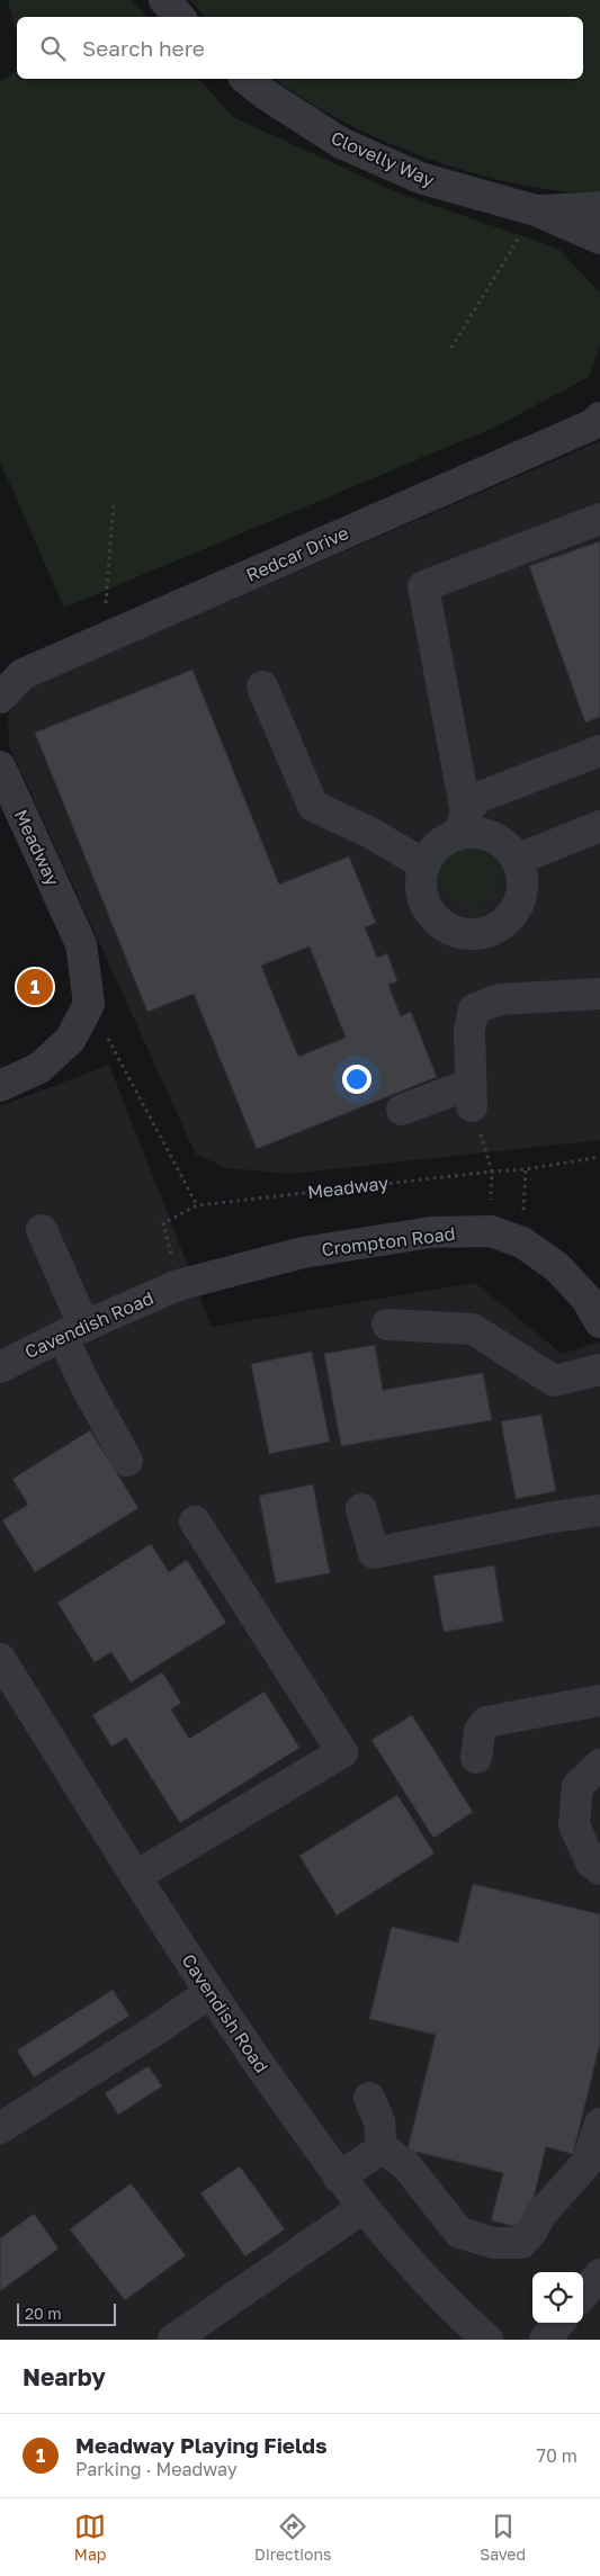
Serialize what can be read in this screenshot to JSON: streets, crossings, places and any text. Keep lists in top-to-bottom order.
{
  "streets": {
    "street": [
      "Clovelly Way",
      "Redcar Drive",
      "Meadway",
      "Crompton Road",
      "Cavendish Road"
    ]
  },
  "crossings": [
    ["Meadway", "Crompton Road"],
    ["Meadway", "Cavendish Road"],
    ["Crompton Road", "Cavendish Road"]
  ],
  "scale_bar": "20 m",
  "page": {
    "search": "Search here",
    "pins": "1",
    "scale": "20 m",
    "heading": "Nearby",
    "list": [
      {
        "mark": "1",
        "name": "Meadway Playing Fields",
        "note": "Parking · Meadway",
        "value": "70 m"
      }
    ],
    "nav": ["Map", "Directions", "Saved"]
  }
}
